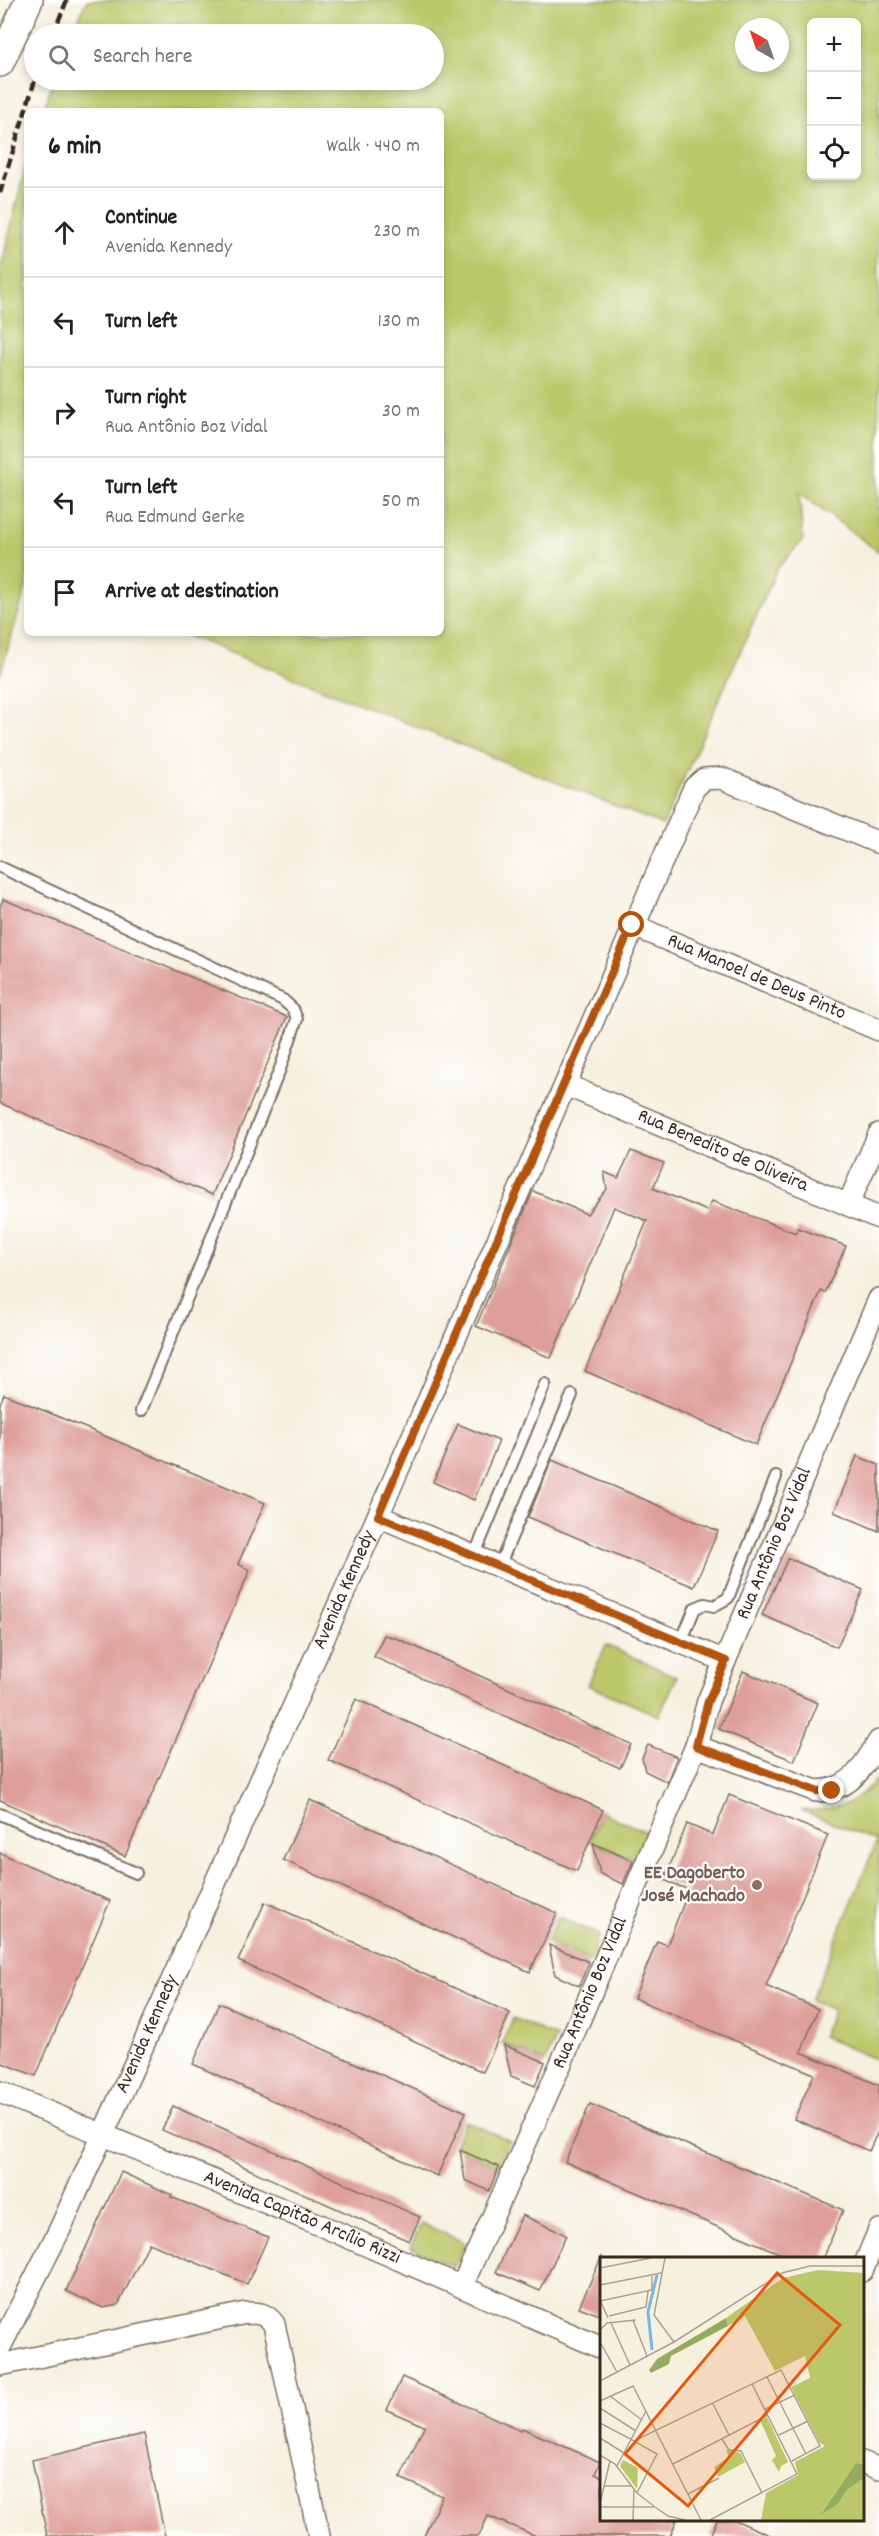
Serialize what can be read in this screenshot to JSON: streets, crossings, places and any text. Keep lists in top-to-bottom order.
{
  "streets": {
    "street": [
      "Rua Manoel de Deus Pinto",
      "Rua Benedito de Oliveira",
      "Rua Antônio Boz Vidal",
      "Avenida Kennedy",
      "Avenida Capitão Arcílio Rizzi"
    ]
  },
  "crossings": [
    ["Rua Manoel de Deus Pinto", "Avenida Kennedy"],
    ["Rua Benedito de Oliveira", "Avenida Kennedy"],
    ["Rua Antônio Boz Vidal", "Avenida Capitão Arcílio Rizzi"],
    ["Avenida Kennedy", "Avenida Capitão Arcílio Rizzi"]
  ],
  "places": ["EE Dagoberto José Machado"],
  "north": "top left",
  "page": {
    "map_buttons": ["+", "−"],
    "search": "Search here",
    "heading": ["6 min", "Walk · 440 m"],
    "list": [
      ["Continue", "Avenida Kennedy", "230 m"],
      ["Turn left", "130 m"],
      ["Turn right", "Rua Antônio Boz Vidal", "30 m"],
      ["Turn left", "Rua Edmund Gerke", "50 m"],
      "Arrive at destination"
    ]
  }
}
